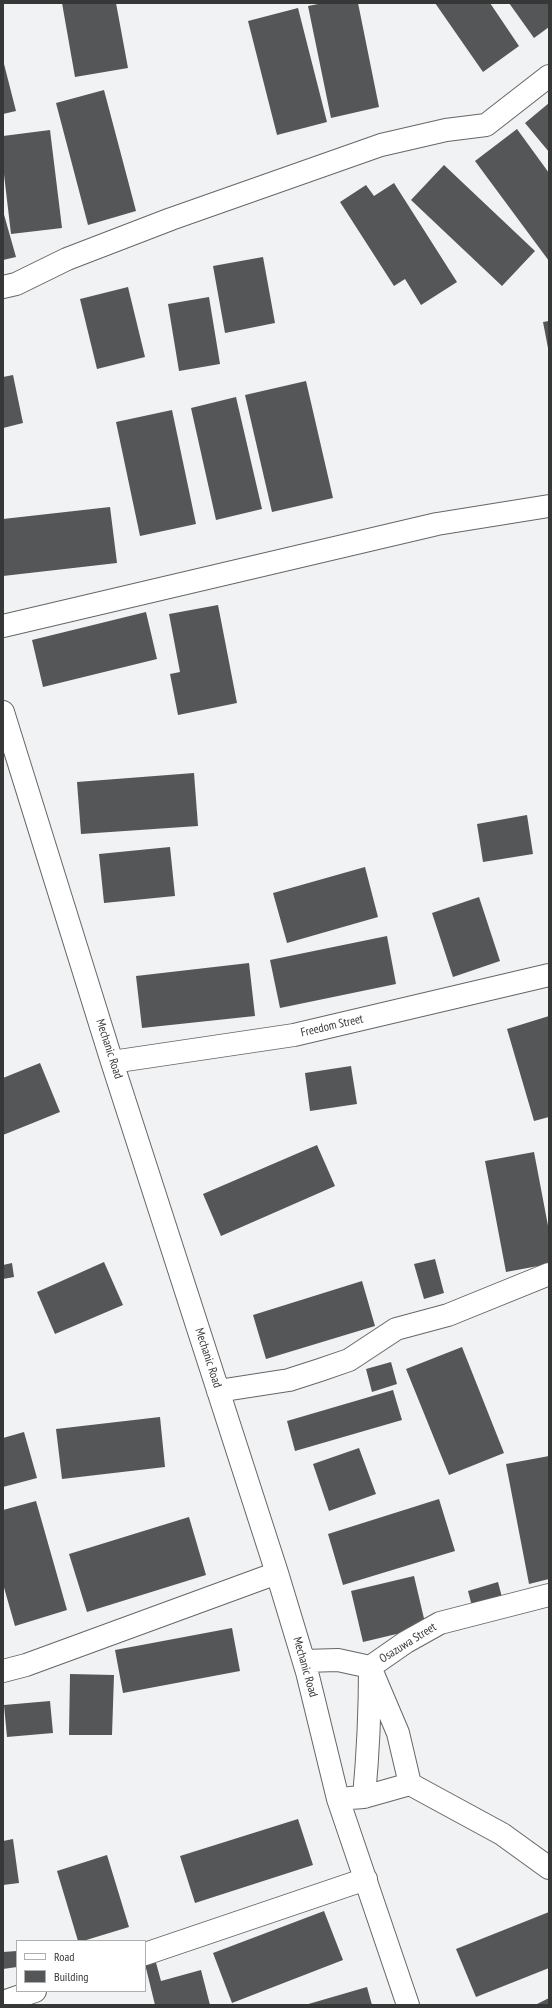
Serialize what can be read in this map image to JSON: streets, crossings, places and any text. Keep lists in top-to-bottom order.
{
  "streets": {
    "street": ["Freedom Street", "Mechanic Road", "Osazuwa Street"]
  },
  "crossings": [
    ["Freedom Street", "Mechanic Road"]
  ],
  "legend": ["Road", "Building"]
}
